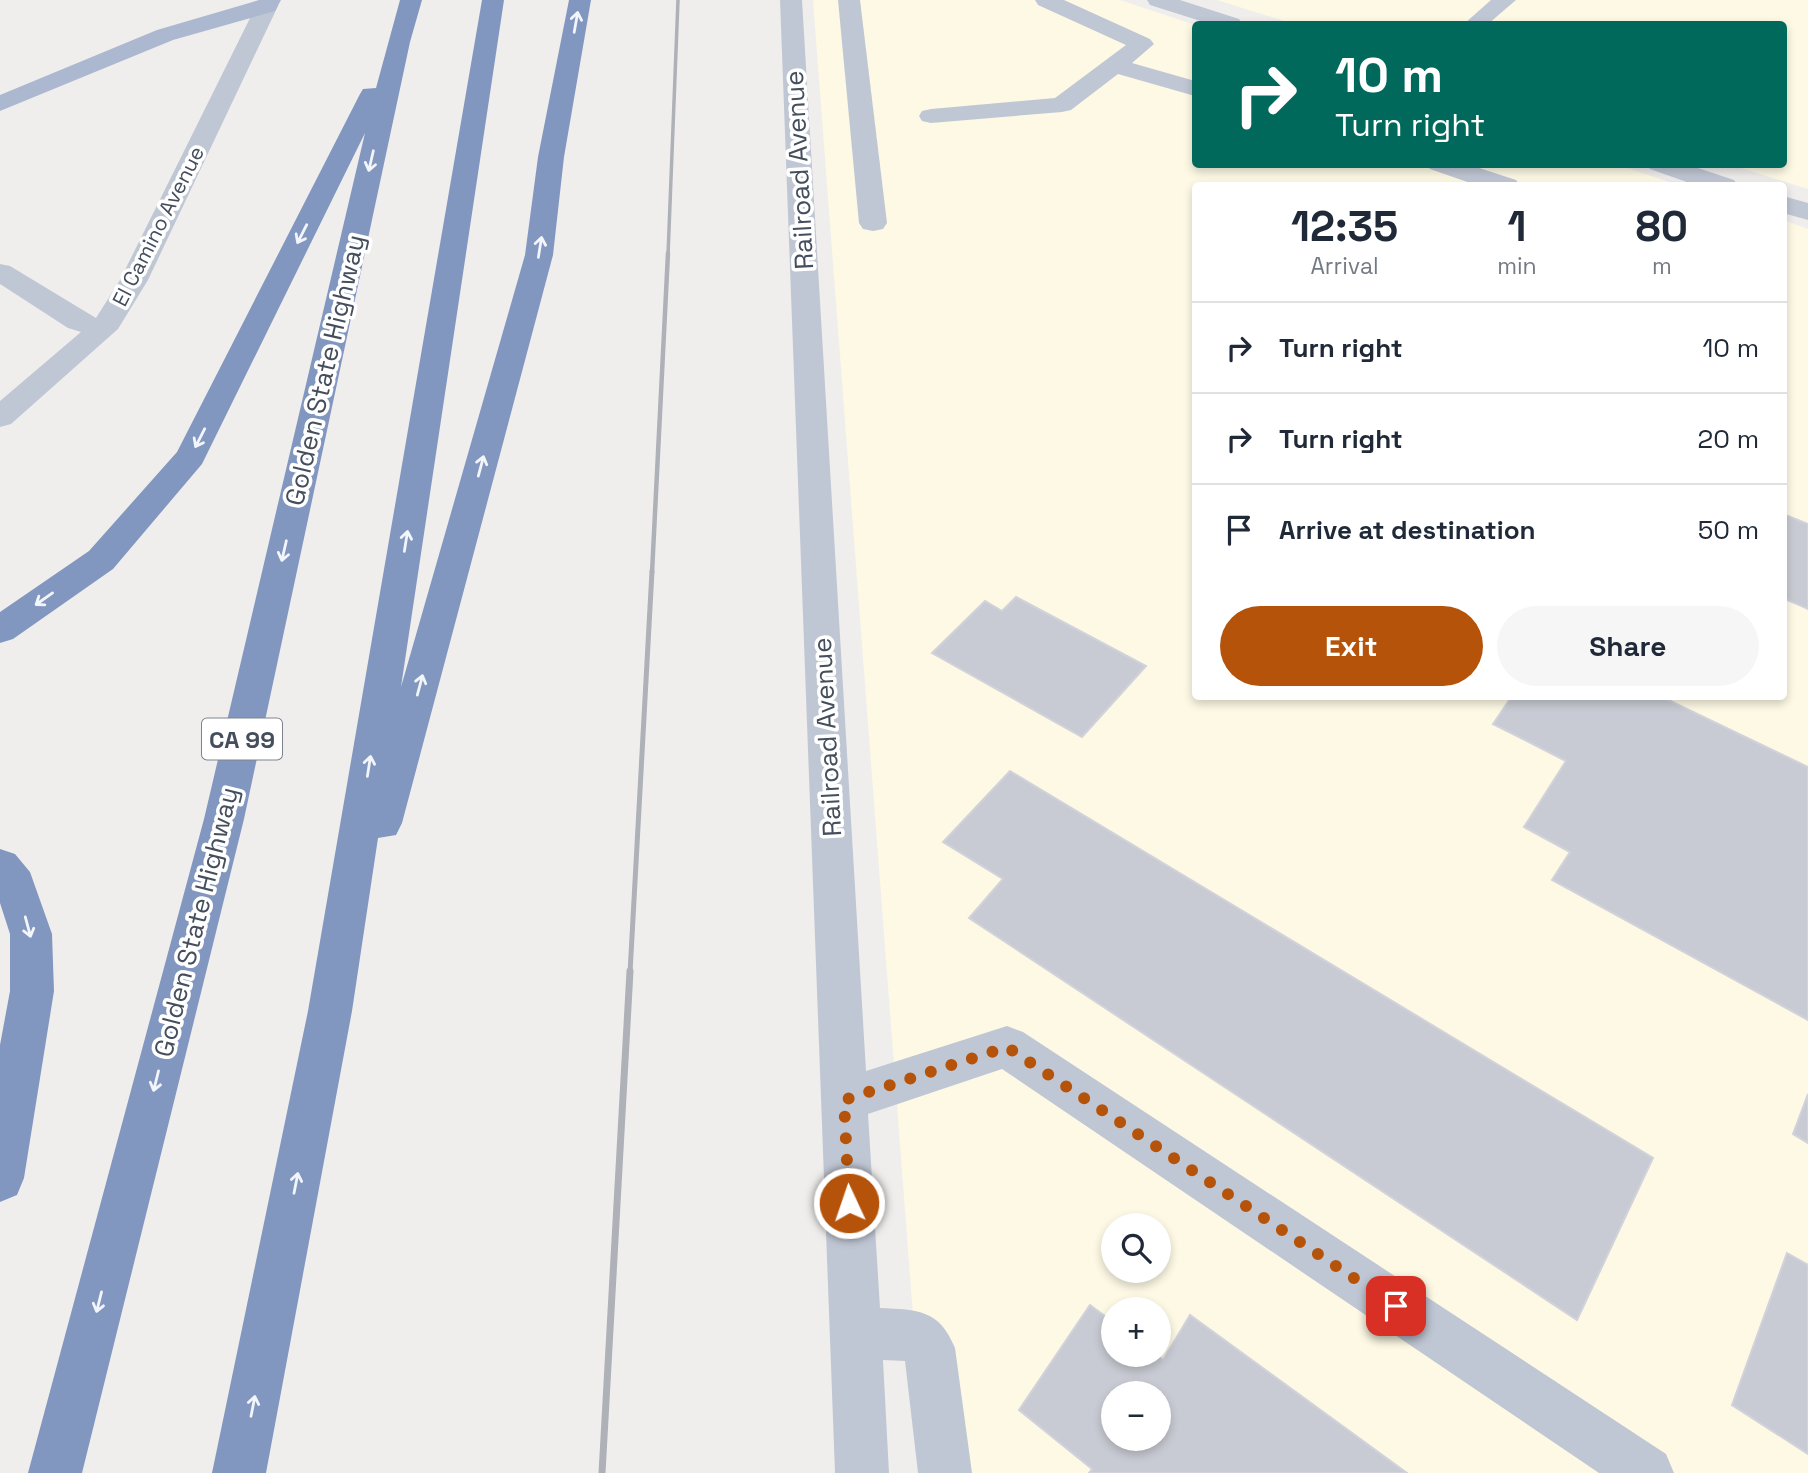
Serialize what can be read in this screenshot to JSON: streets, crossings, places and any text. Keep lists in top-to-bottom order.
{
  "streets": {
    "highway": ["Golden State Highway", "CA 99"],
    "street": ["Railroad Avenue", "El Camino Avenue"]
  },
  "page": {
    "turn": ["10 m", "Turn right"],
    "eta": [
      "12:35",
      "Arrival",
      "1",
      "min",
      "80",
      "m"
    ],
    "list": [
      {
        "name": "Turn right",
        "value": "10 m"
      },
      {
        "name": "Turn right",
        "value": "20 m"
      },
      {
        "name": "Arrive at destination",
        "value": "50 m"
      }
    ],
    "buttons": ["Exit", "Share"],
    "map_buttons": ["+", "−"]
  }
}
